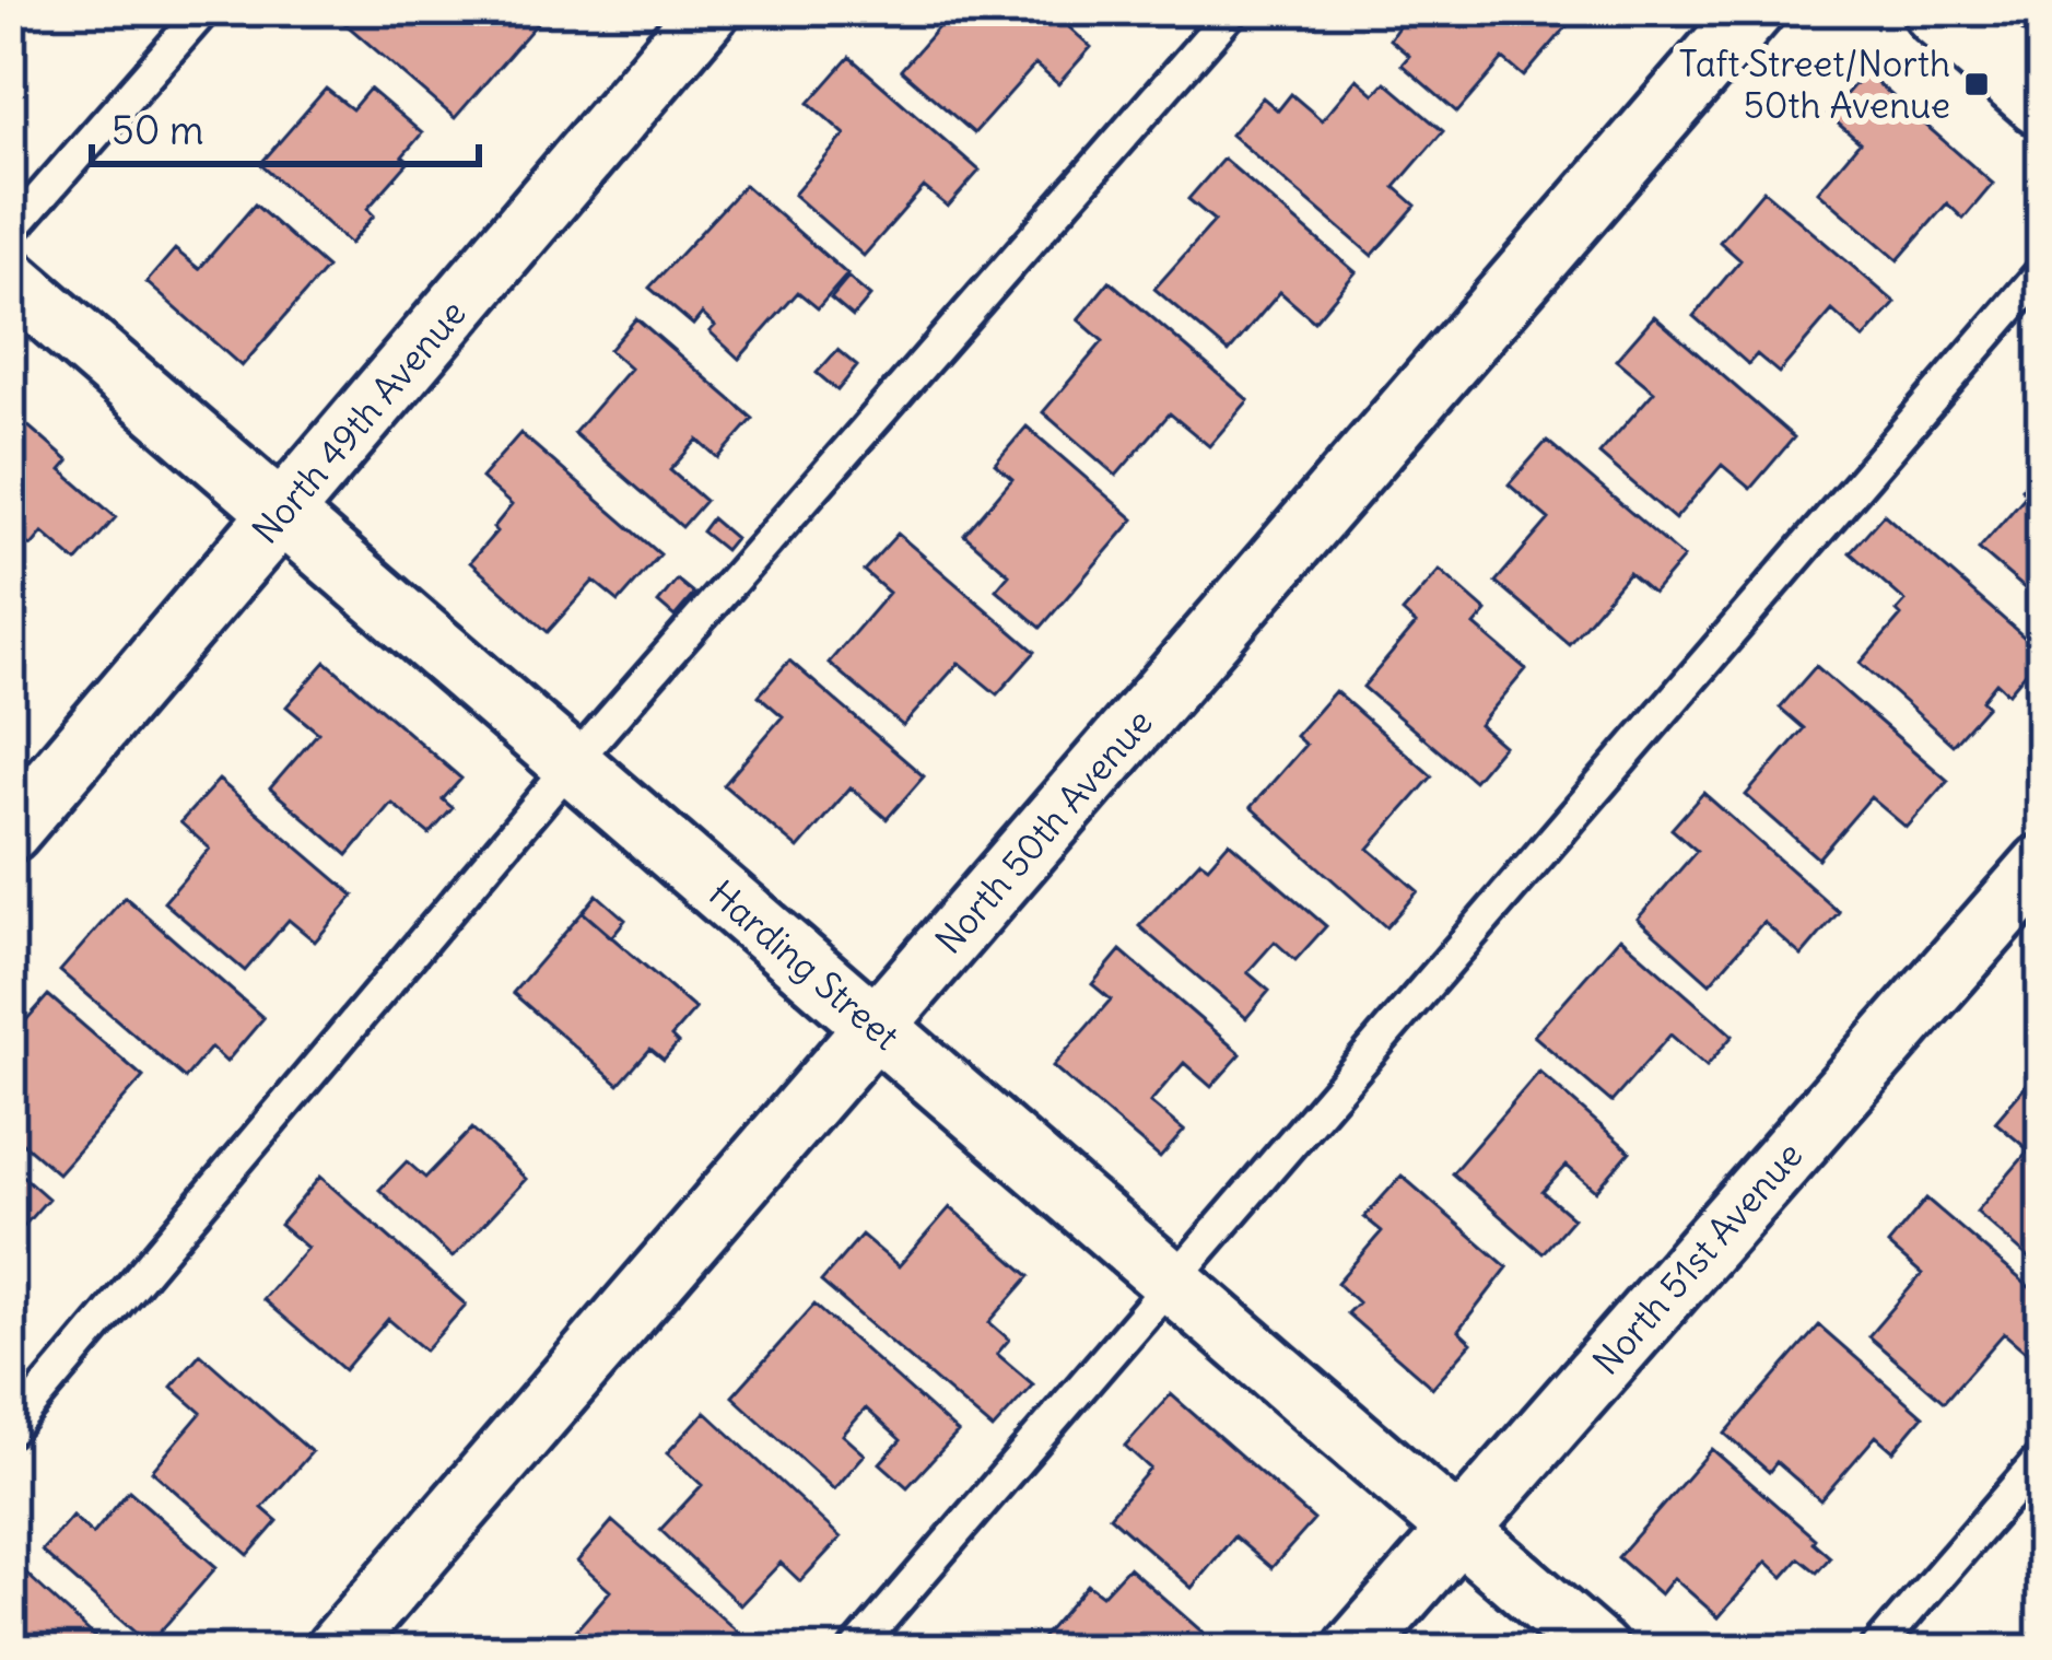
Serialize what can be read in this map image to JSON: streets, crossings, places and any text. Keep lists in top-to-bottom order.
{
  "streets": {
    "street": [
      "North 49th Avenue",
      "North 50th Avenue",
      "Harding Street",
      "North 51st Avenue"
    ]
  },
  "crossings": [
    ["North 49th Avenue", "Harding Street"],
    ["North 50th Avenue", "Harding Street"],
    ["Harding Street", "North 51st Avenue"]
  ],
  "places": {
    "transit": ["Taft Street/North 50th Avenue"]
  },
  "scale_bar": "50 m"
}
